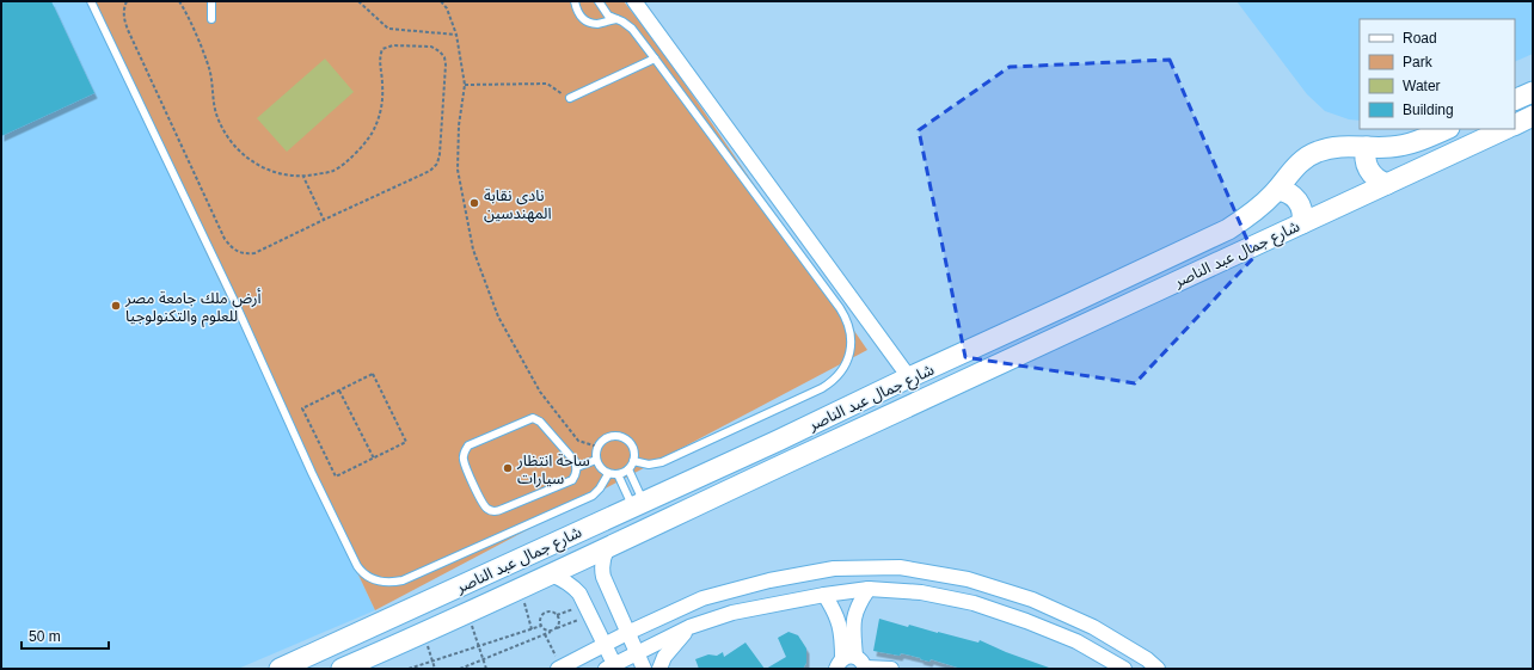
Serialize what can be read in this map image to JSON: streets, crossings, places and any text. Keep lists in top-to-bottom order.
{
  "streets": {
    "main road": ["شارع جمال عبد الناصر"]
  },
  "places": ["نادى نقابة المهندسين", "أرض ملك جامعة مصر للعلوم والتكنولوجيا", "ساحة انتظار سيارات"],
  "legend": [
    "Road",
    "Park",
    "Water",
    "Building"
  ],
  "scale_bar": "50 m"
}
